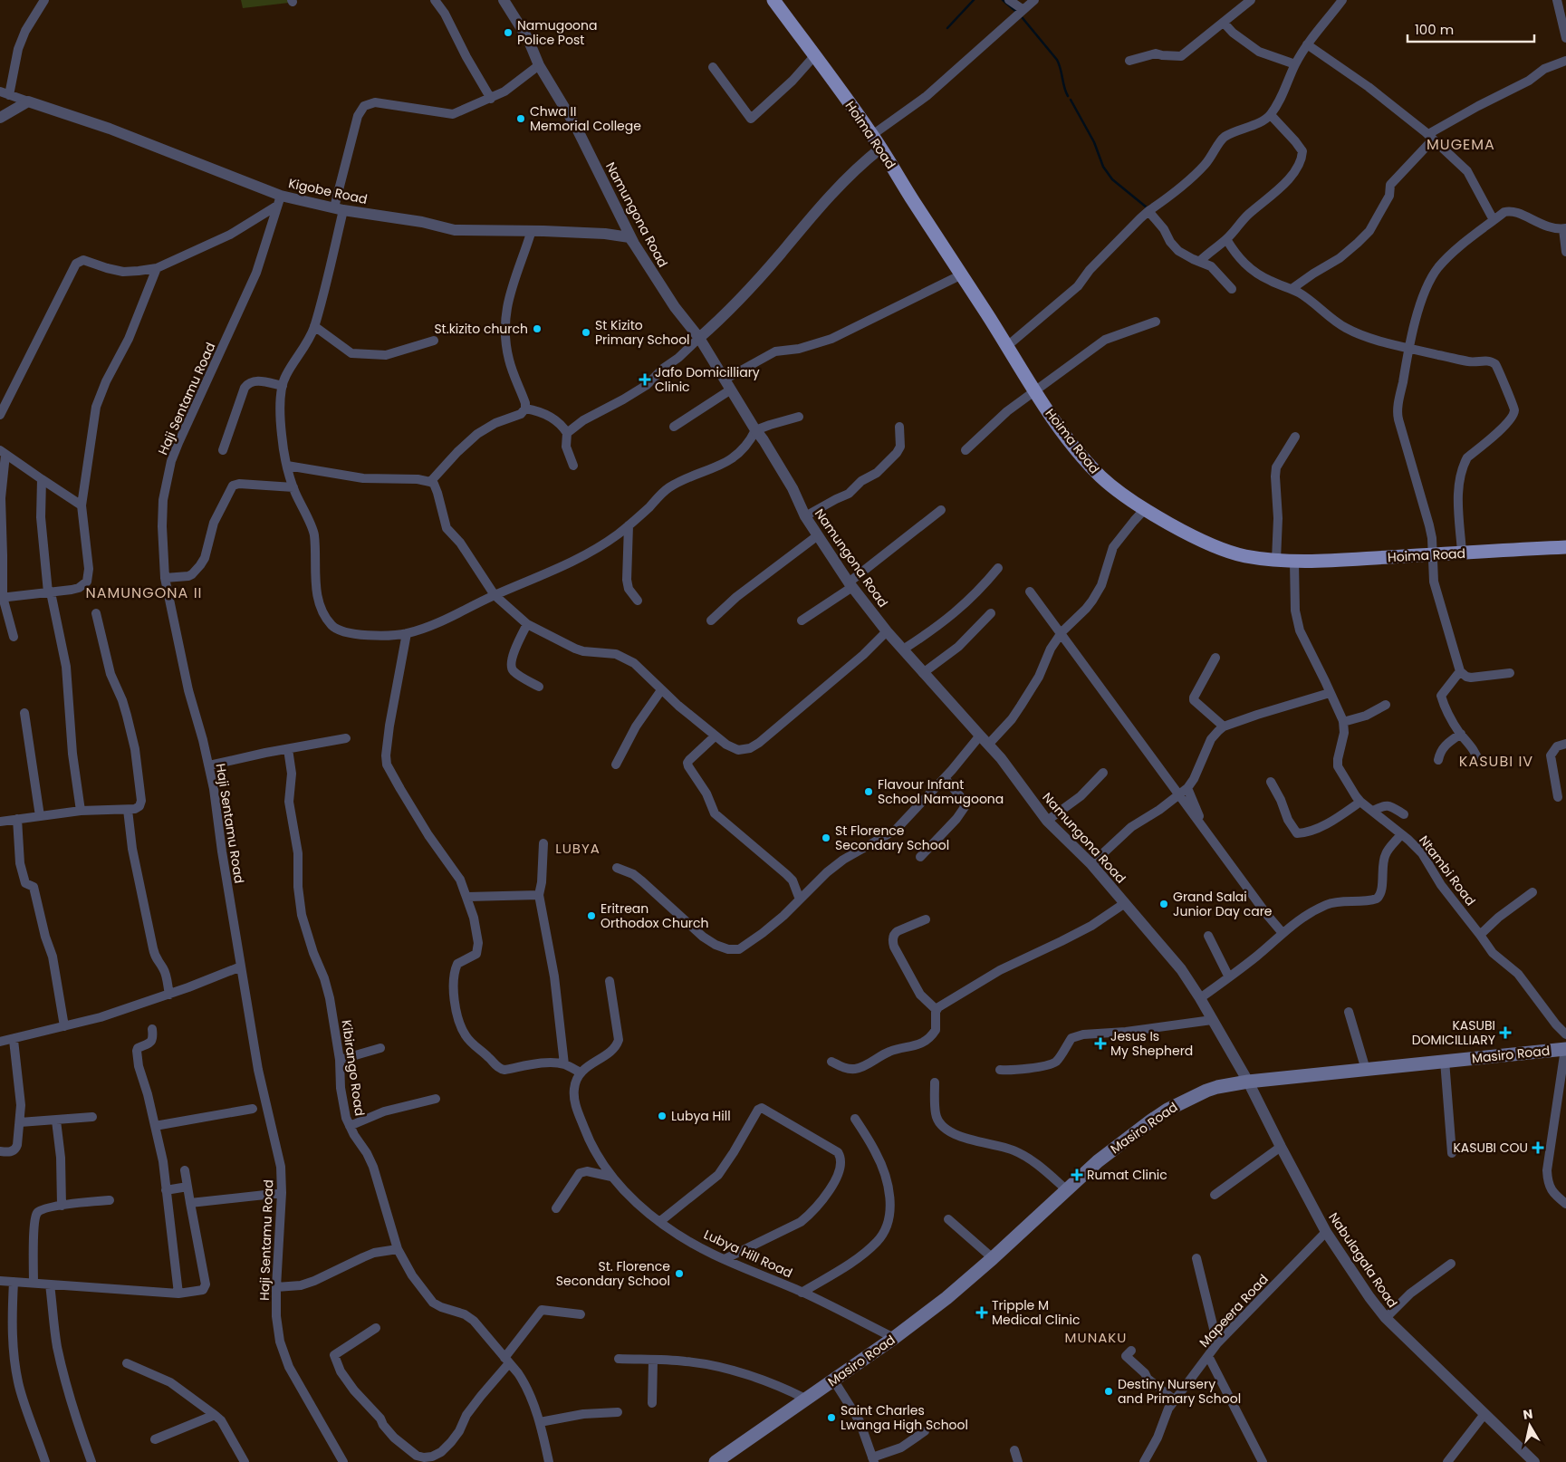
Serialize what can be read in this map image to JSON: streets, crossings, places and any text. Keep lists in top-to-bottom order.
{
  "streets": {
    "main road": ["Hoima Road", "Masiro Road"],
    "street": [
      "Kigobe Road",
      "Namungona Road",
      "Haji Sentamu Road",
      "Ntambi Road",
      "Kibirango Road",
      "Lubya Hill Road",
      "Nabulagala Road",
      "Mapeera Road"
    ]
  },
  "crossings": [
    ["Hoima Road", "Ntambi Road"],
    ["Kigobe Road", "Namungona Road"],
    ["Kigobe Road", "Haji Sentamu Road"],
    ["Namungona Road", "Masiro Road"],
    ["Namungona Road", "Nabulagala Road"],
    ["Masiro Road", "Lubya Hill Road"],
    ["Masiro Road", "Nabulagala Road"],
    ["Nabulagala Road", "Mapeera Road"]
  ],
  "districts": [
    "MUGEMA",
    "NAMUNGONA II",
    "KASUBI IV",
    "LUBYA",
    "MUNAKU"
  ],
  "places": {
    "other": [
      "Namugoona Police Post",
      "Chwa II Memorial College",
      "St.kizito church",
      "St Kizito Primary School",
      "Flavour Infant School Namugoona",
      "St Florence Secondary School",
      "Grand Salai Junior Day care",
      "Eritrean Orthodox Church",
      "Lubya Hill",
      "St. Florence Secondary School",
      "Destiny Nursery and Primary School",
      "Saint Charles Lwanga High School"
    ],
    "health": [
      "Jafo Domicilliary Clinic",
      "KASUBI DOMICILLIARY",
      "Jesus Is My Shepherd",
      "KASUBI COU",
      "Rumat Clinic",
      "Tripple M Medical Clinic"
    ]
  },
  "scale_bar": "100 m",
  "north": "top"
}
